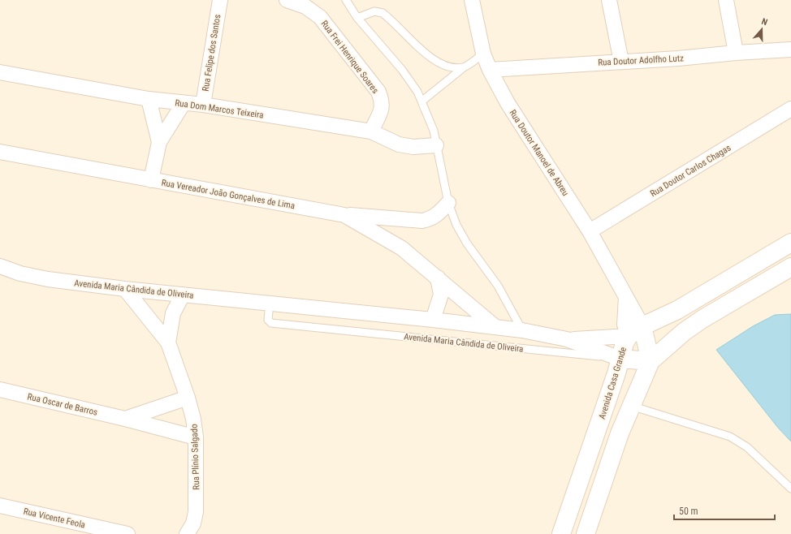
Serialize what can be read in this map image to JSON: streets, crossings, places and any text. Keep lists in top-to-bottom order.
{
  "streets": {
    "main road": ["Avenida Casa Grande"],
    "street": [
      "Rua Felipe dos Santos",
      "Rua Frei Henrique Soares",
      "Rua Doutor Adolfho Lutz",
      "Rua Dom Marcos Teixeira",
      "Rua Doutor Manoel de Abreu",
      "Rua Doutor Carlos Chagas",
      "Rua Vereador João Gonçalves de Lima",
      "Avenida Maria Cândida de Oliveira",
      "Rua Oscar de Barros",
      "Rua Plínio Salgado",
      "Rua Vicente Feola"
    ]
  },
  "crossings": [
    ["Rua Felipe dos Santos", "Rua Dom Marcos Teixeira"],
    ["Rua Frei Henrique Soares", "Rua Dom Marcos Teixeira"],
    ["Rua Doutor Adolfho Lutz", "Rua Doutor Manoel de Abreu"],
    ["Rua Doutor Manoel de Abreu", "Rua Doutor Carlos Chagas"],
    ["Rua Doutor Manoel de Abreu", "Avenida Maria Cândida de Oliveira"],
    ["Rua Doutor Manoel de Abreu", "Avenida Casa Grande"],
    ["Rua Vereador João Gonçalves de Lima", "Avenida Maria Cândida de Oliveira"],
    ["Avenida Maria Cândida de Oliveira", "Avenida Casa Grande"],
    ["Avenida Maria Cândida de Oliveira", "Rua Plínio Salgado"],
    ["Rua Oscar de Barros", "Rua Plínio Salgado"]
  ],
  "scale_bar": "50 m",
  "north": "top"
}
